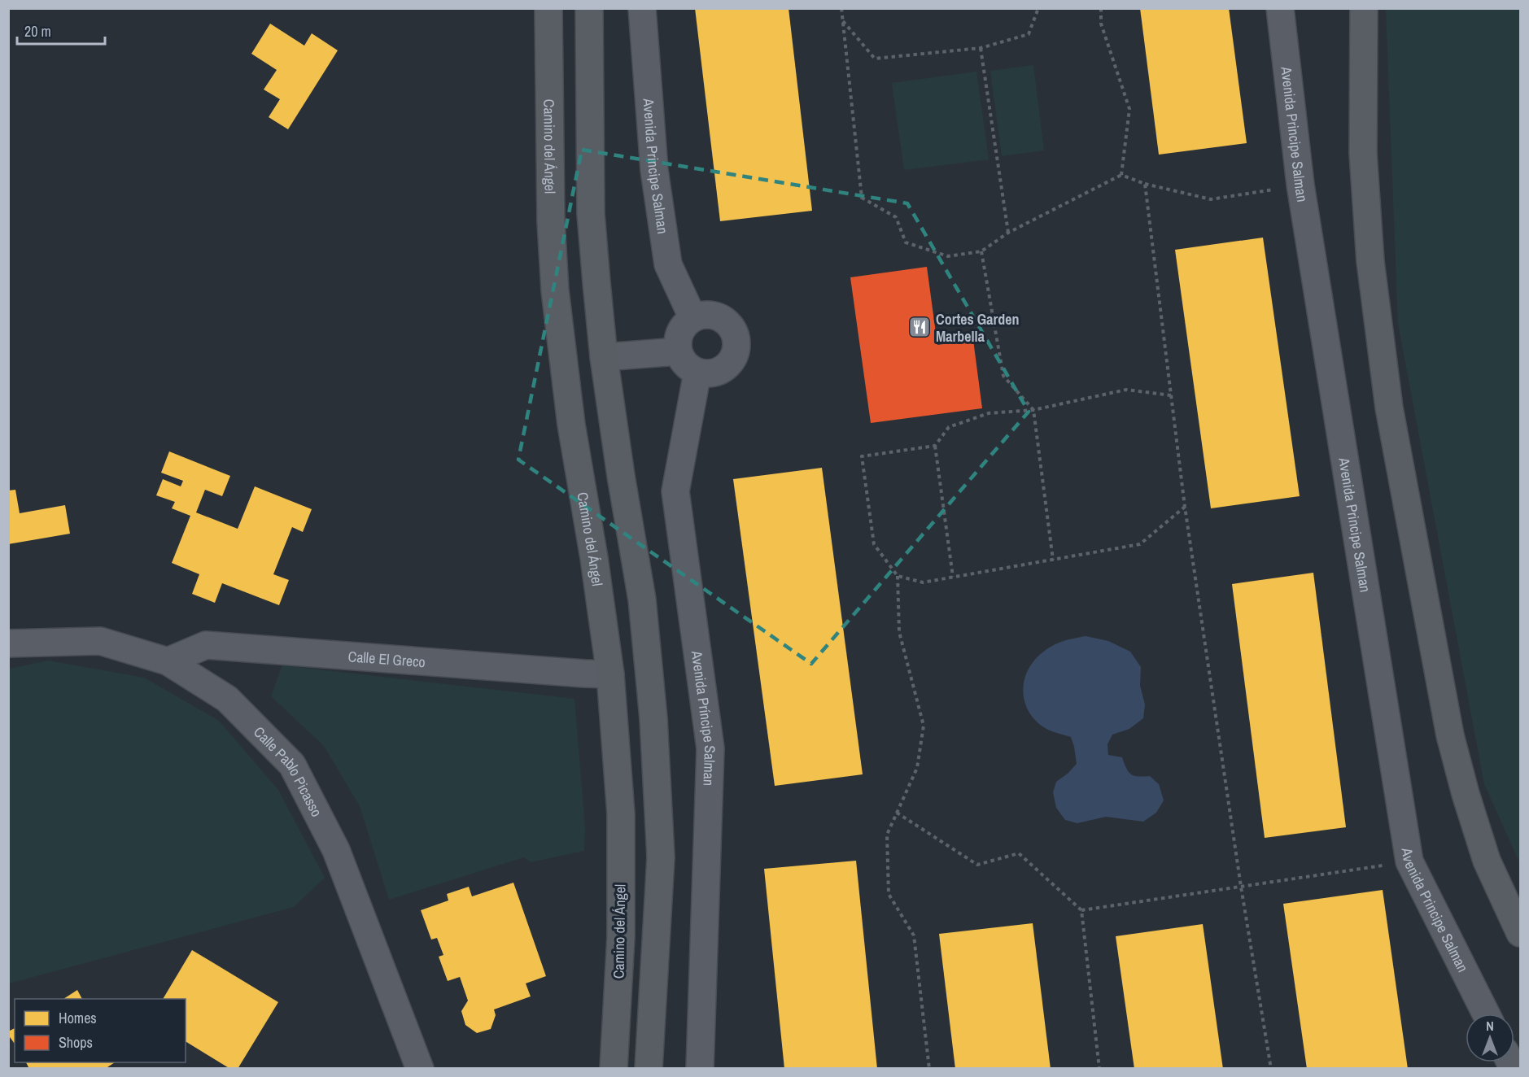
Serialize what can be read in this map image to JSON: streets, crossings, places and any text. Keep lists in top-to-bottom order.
{
  "streets": {
    "street": [
      "Avenida Principe Salman",
      "Camino del Ángel",
      "Calle El Greco",
      "Avenida Príncipe Salman",
      "Calle Pablo Picasso"
    ]
  },
  "crossings": [
    ["Avenida Principe Salman", "Avenida Príncipe Salman"],
    ["Camino del Ángel", "Calle El Greco"],
    ["Calle El Greco", "Calle Pablo Picasso"]
  ],
  "places": {
    "restaurant": ["Cortes Garden Marbella"]
  },
  "legend": ["Homes", "Shops"],
  "scale_bar": "20 m",
  "north": "top"
}
